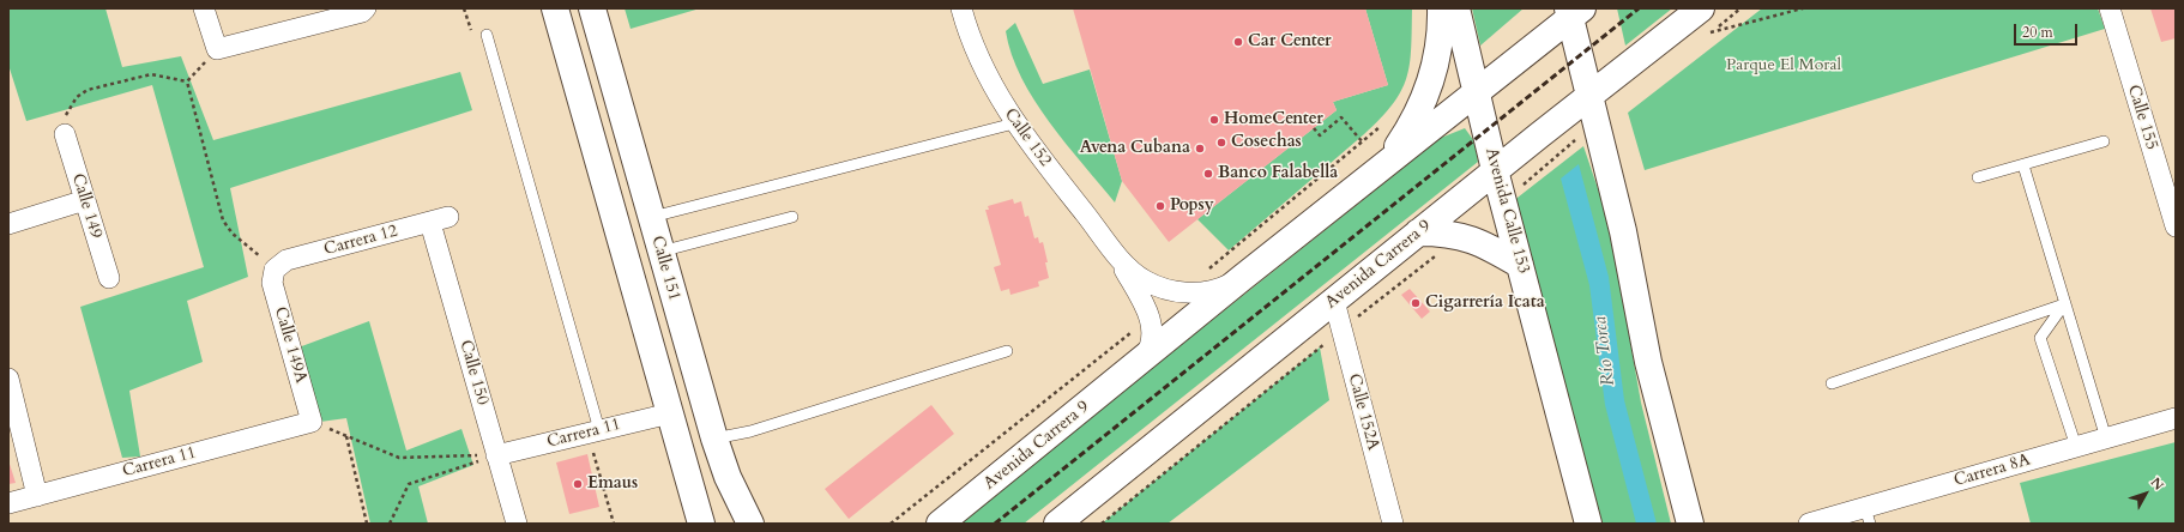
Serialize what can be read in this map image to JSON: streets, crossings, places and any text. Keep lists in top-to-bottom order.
{
  "streets": {
    "main road": ["Avenida Calle 153", "Avenida Carrera 9", "Calle 151"],
    "street": [
      "Calle 155",
      "Calle 152",
      "Calle 149",
      "Carrera 12",
      "Calle 149A",
      "Calle 150",
      "Calle 152A",
      "Carrera 11",
      "Carrera 8A"
    ]
  },
  "crossings": [
    ["Calle 152", "Avenida Carrera 9"],
    ["Avenida Calle 153", "Avenida Carrera 9"],
    ["Carrera 12", "Calle 149A"],
    ["Carrera 12", "Calle 150"],
    ["Avenida Carrera 9", "Calle 152A"],
    ["Calle 151", "Carrera 11"],
    ["Calle 149A", "Carrera 11"],
    ["Calle 150", "Carrera 11"]
  ],
  "water": ["Río Torca"],
  "parks": ["Parque El Moral"],
  "places": [
    "Car Center",
    "HomeCenter",
    "Cosechas",
    "Avena Cubana",
    "Banco Falabella",
    "Popsy",
    "Cigarrería Icata",
    "Emaus"
  ],
  "scale_bar": "20 m",
  "north": "top right"
}
